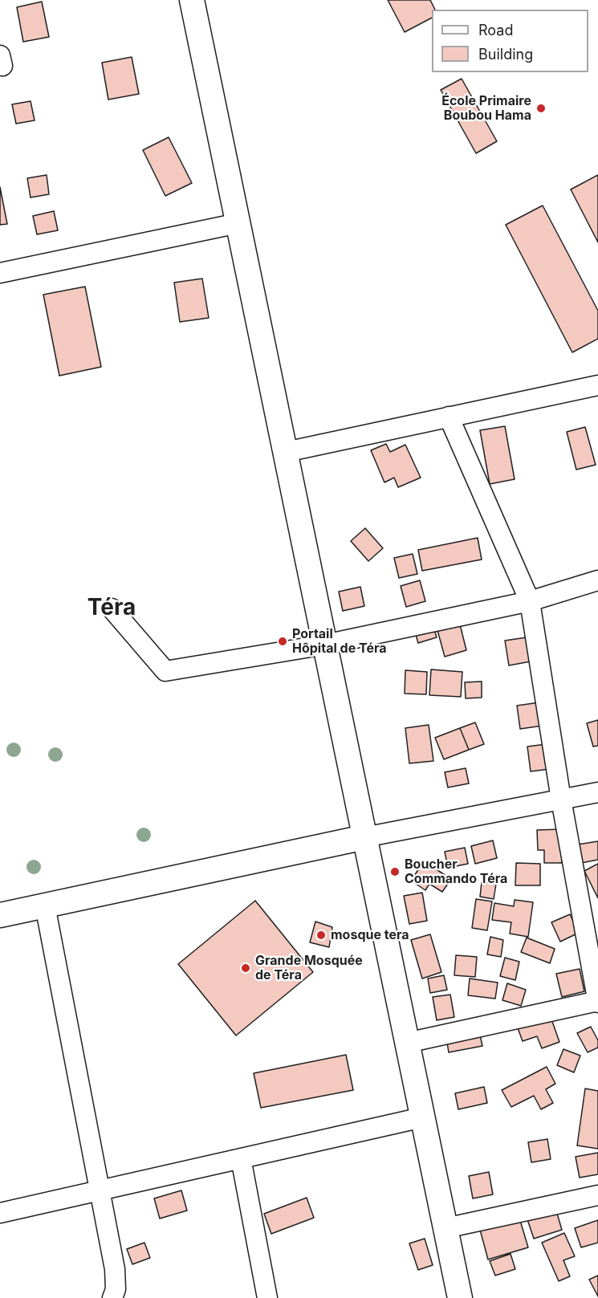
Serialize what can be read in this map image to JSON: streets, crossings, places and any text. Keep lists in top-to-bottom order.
{
  "districts": ["Téra"],
  "places": [
    "École Primaire Boubou Hama",
    "Portail Hôpital de Téra",
    "Boucher Commando Téra",
    "mosque tera",
    "Grande Mosquée de Téra"
  ],
  "legend": ["Road", "Building"]
}
